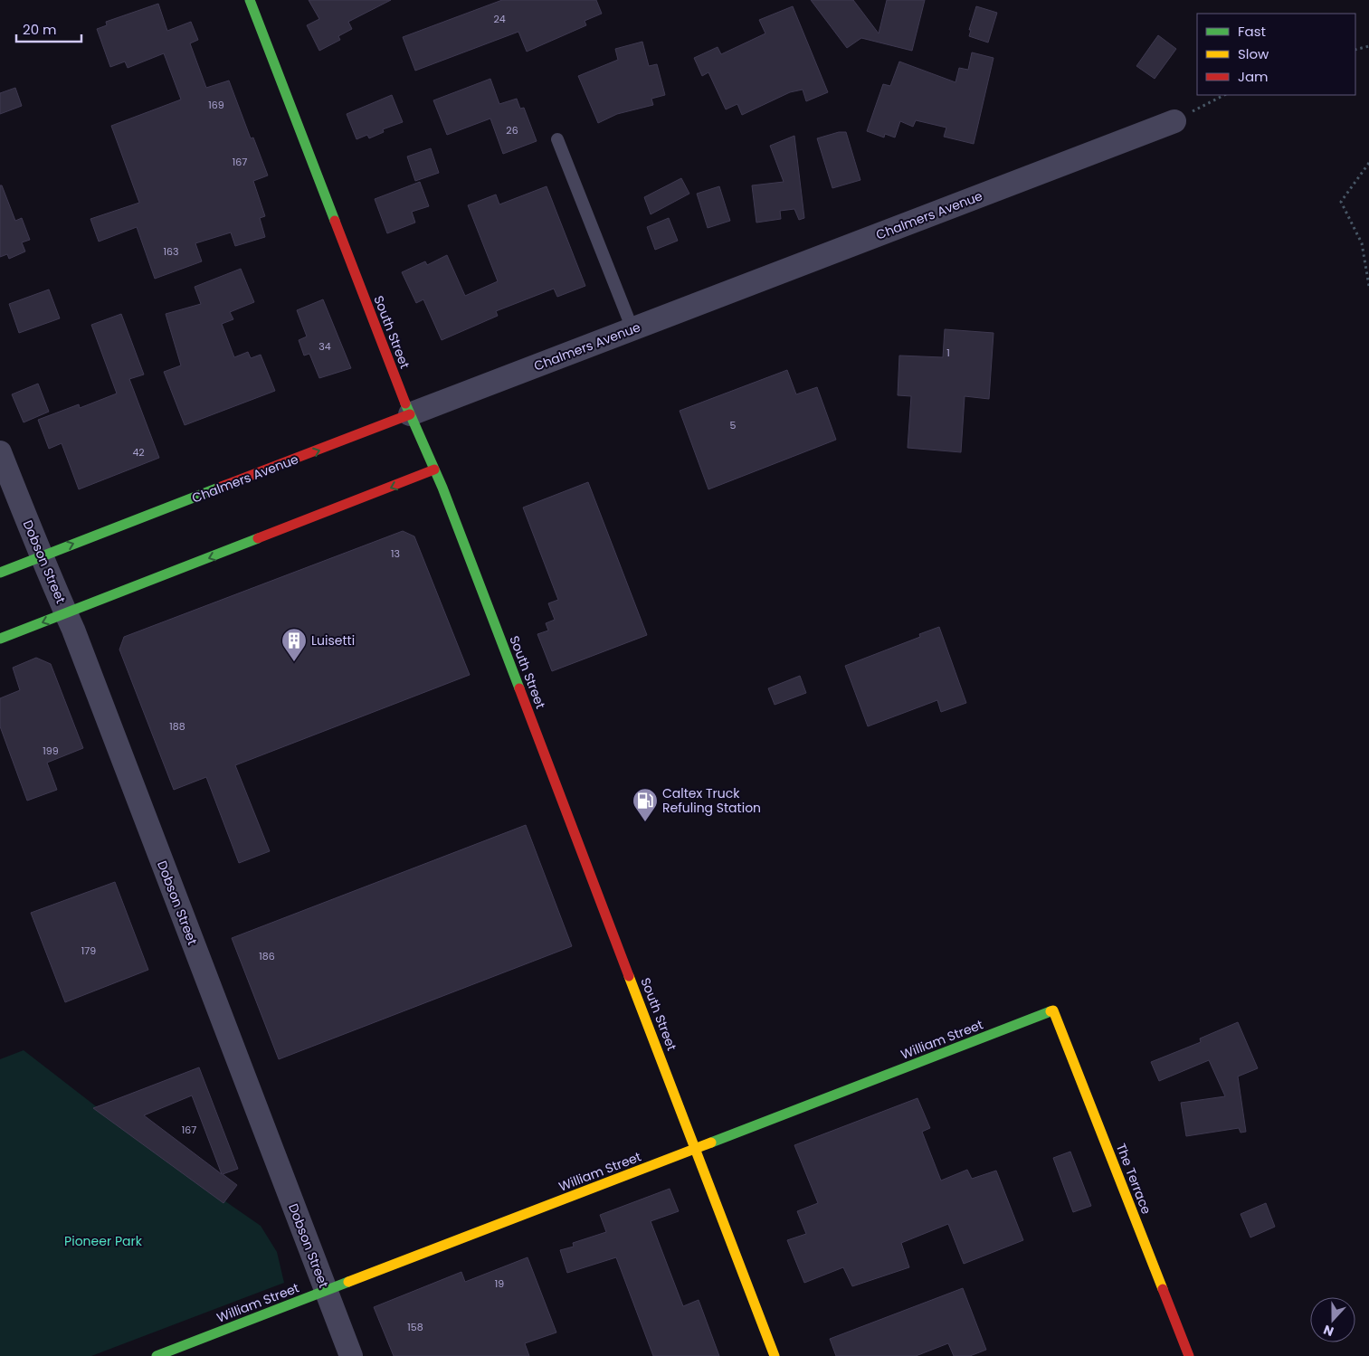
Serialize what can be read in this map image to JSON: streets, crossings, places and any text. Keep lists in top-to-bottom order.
{
  "streets": {
    "street": [
      "Chalmers Avenue",
      "South Street",
      "Dobson Street",
      "William Street",
      "The Terrace"
    ]
  },
  "crossings": [
    ["Chalmers Avenue", "South Street"],
    ["Chalmers Avenue", "Dobson Street"],
    ["South Street", "William Street"],
    ["Dobson Street", "William Street"],
    ["William Street", "The Terrace"]
  ],
  "parks": ["Pioneer Park"],
  "places": {
    "building": ["Luisetti"],
    "fuel station": ["Caltex Truck Refuling Station"]
  },
  "house_numbers": [
    "24",
    "169",
    "26",
    "167",
    "163",
    "34",
    "1",
    "5",
    "42",
    "13",
    "188",
    "199",
    "179",
    "186",
    "167",
    "19",
    "158"
  ],
  "legend": ["Fast", "Slow", "Jam"],
  "scale_bar": "20 m",
  "north": "bottom"
}
